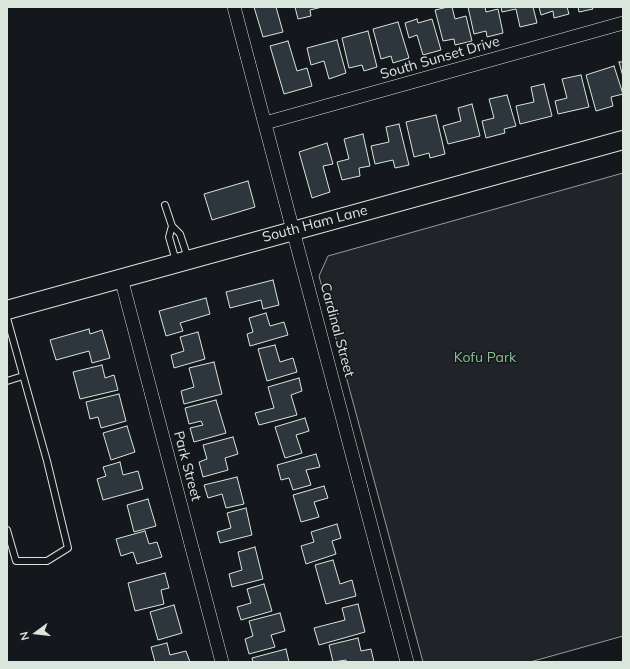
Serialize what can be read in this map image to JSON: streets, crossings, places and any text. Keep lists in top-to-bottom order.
{
  "streets": {
    "main road": ["South Ham Lane"],
    "street": ["South Sunset Drive", "Cardinal Street", "Park Street"]
  },
  "crossings": [
    ["South Sunset Drive", "Cardinal Street"],
    ["South Ham Lane", "Cardinal Street"],
    ["South Ham Lane", "Park Street"]
  ],
  "parks": ["Kofu Park"],
  "north": "left"
}
